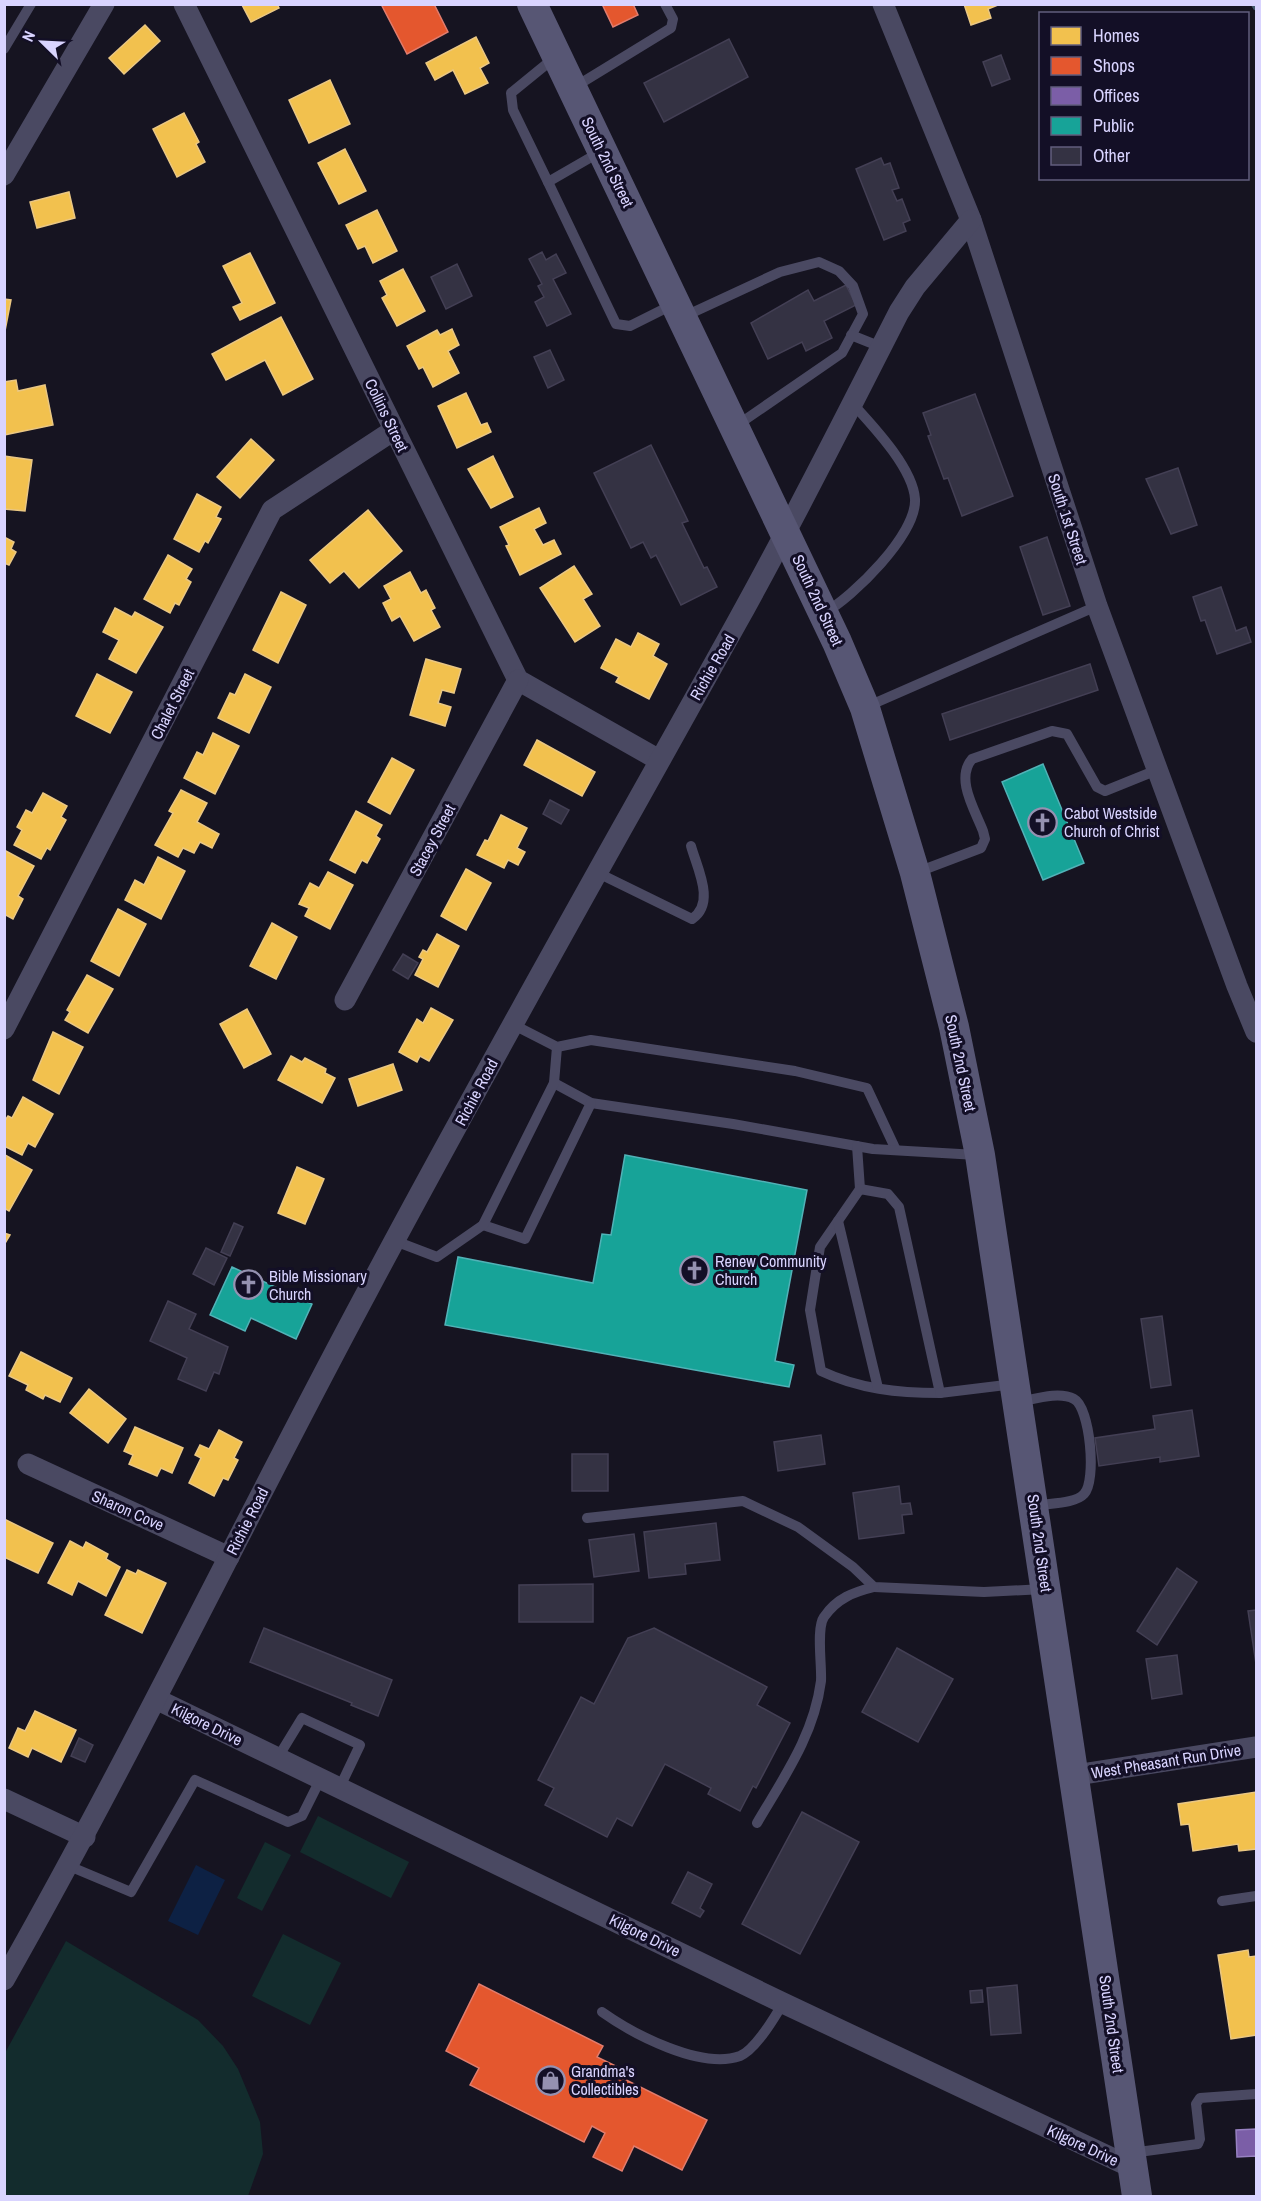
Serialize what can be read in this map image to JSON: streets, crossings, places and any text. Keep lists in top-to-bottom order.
{
  "streets": {
    "main road": ["South 2nd Street"],
    "street": [
      "Collins Street",
      "South 1st Street",
      "Richie Road",
      "Chalet Street",
      "Stacey Street",
      "Sharon Cove",
      "Kilgore Drive",
      "West Pheasant Run Drive"
    ]
  },
  "crossings": [
    ["South 2nd Street", "Richie Road"],
    ["South 2nd Street", "Kilgore Drive"],
    ["South 2nd Street", "West Pheasant Run Drive"],
    ["Collins Street", "Chalet Street"],
    ["Collins Street", "Stacey Street"],
    ["South 1st Street", "Richie Road"],
    ["Richie Road", "Sharon Cove"],
    ["Richie Road", "Kilgore Drive"]
  ],
  "places": {
    "church": ["Cabot Westside Church of Christ", "Renew Community Church", "Bible Missionary Church"],
    "shop": ["Grandma's Collectibles"]
  },
  "legend": [
    "Homes",
    "Shops",
    "Offices",
    "Public",
    "Other"
  ],
  "north": "top left"
}
